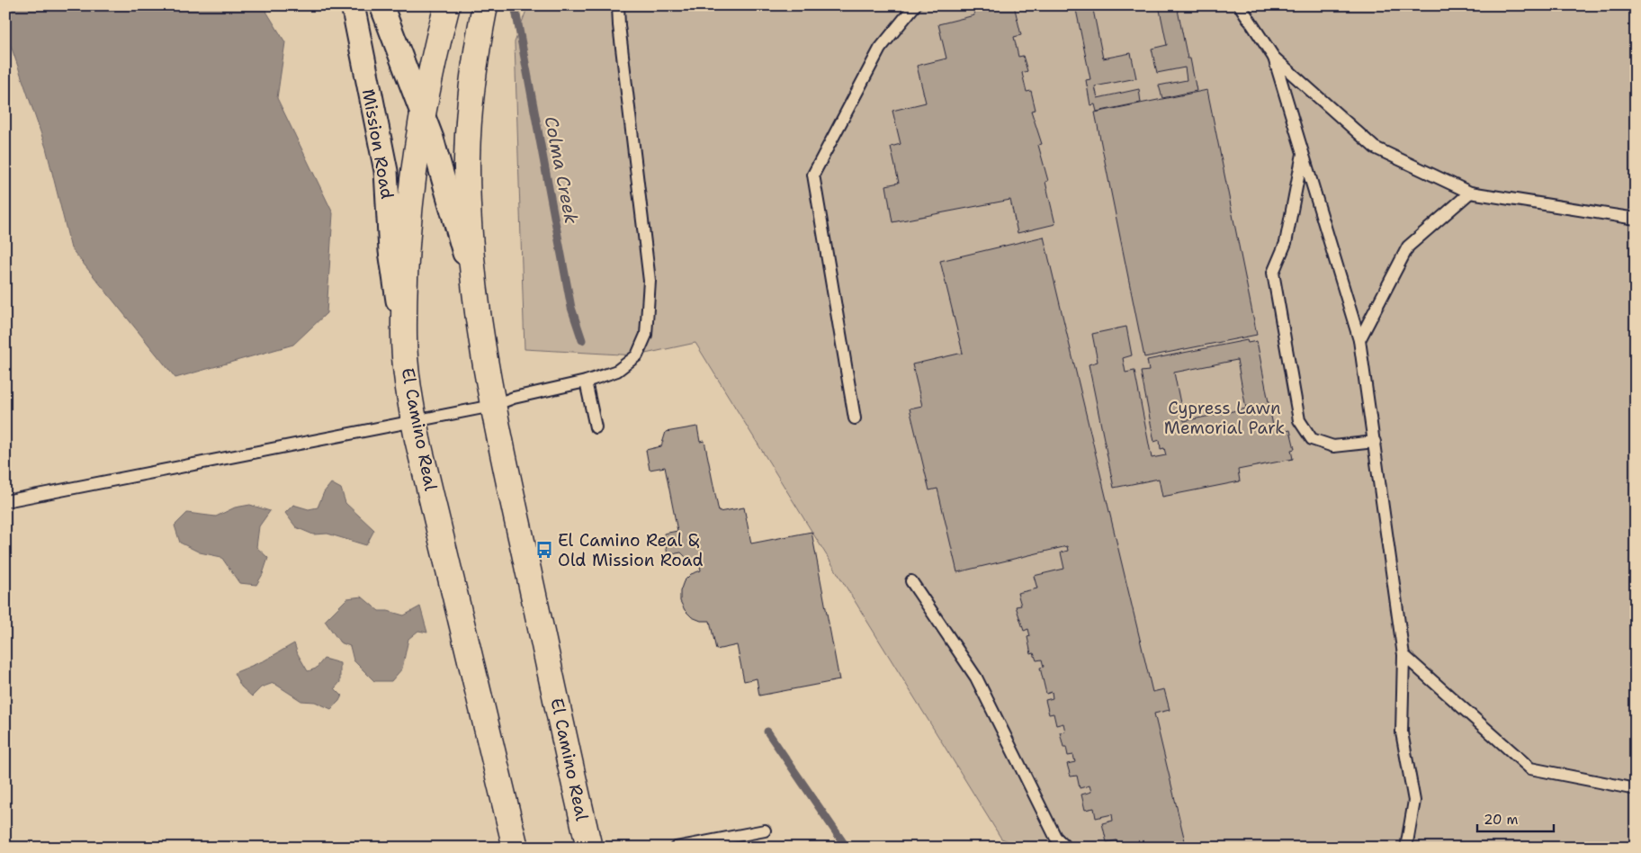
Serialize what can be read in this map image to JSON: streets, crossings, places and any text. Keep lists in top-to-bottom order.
{
  "streets": {
    "main road": ["El Camino Real"],
    "street": ["Mission Road"]
  },
  "crossings": [
    ["Mission Road", "El Camino Real"]
  ],
  "water": ["Colma Creek"],
  "parks": ["Cypress Lawn Memorial Park"],
  "places": {
    "bus stop": ["El Camino Real & Old Mission Road"]
  },
  "scale_bar": "20 m"
}
